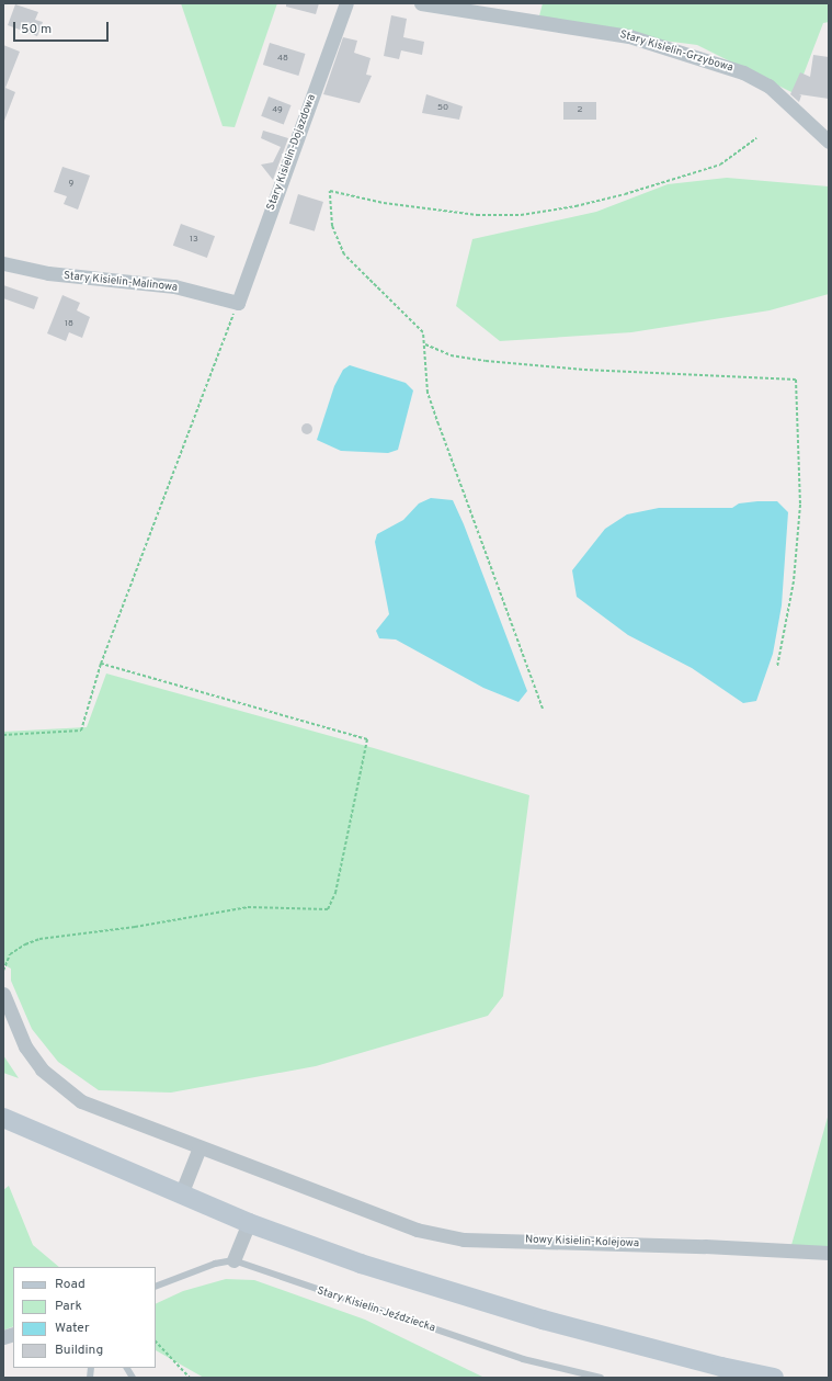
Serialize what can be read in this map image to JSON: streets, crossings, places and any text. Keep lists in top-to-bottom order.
{
  "streets": {
    "street": [
      "Stary Kisielin-Grzybowa",
      "Stary Kisielin-Dojazdowa",
      "Stary Kisielin-Malinowa",
      "Nowy Kisielin-Kolejowa"
    ],
    "lane": ["Stary Kisielin-Jeździecka"]
  },
  "crossings": [
    ["Stary Kisielin-Dojazdowa", "Stary Kisielin-Malinowa"]
  ],
  "house_numbers": [
    "48",
    "50",
    "49",
    "2",
    "9",
    "13",
    "18"
  ],
  "legend": [
    "Road",
    "Park",
    "Water",
    "Building"
  ],
  "scale_bar": "50 m"
}
